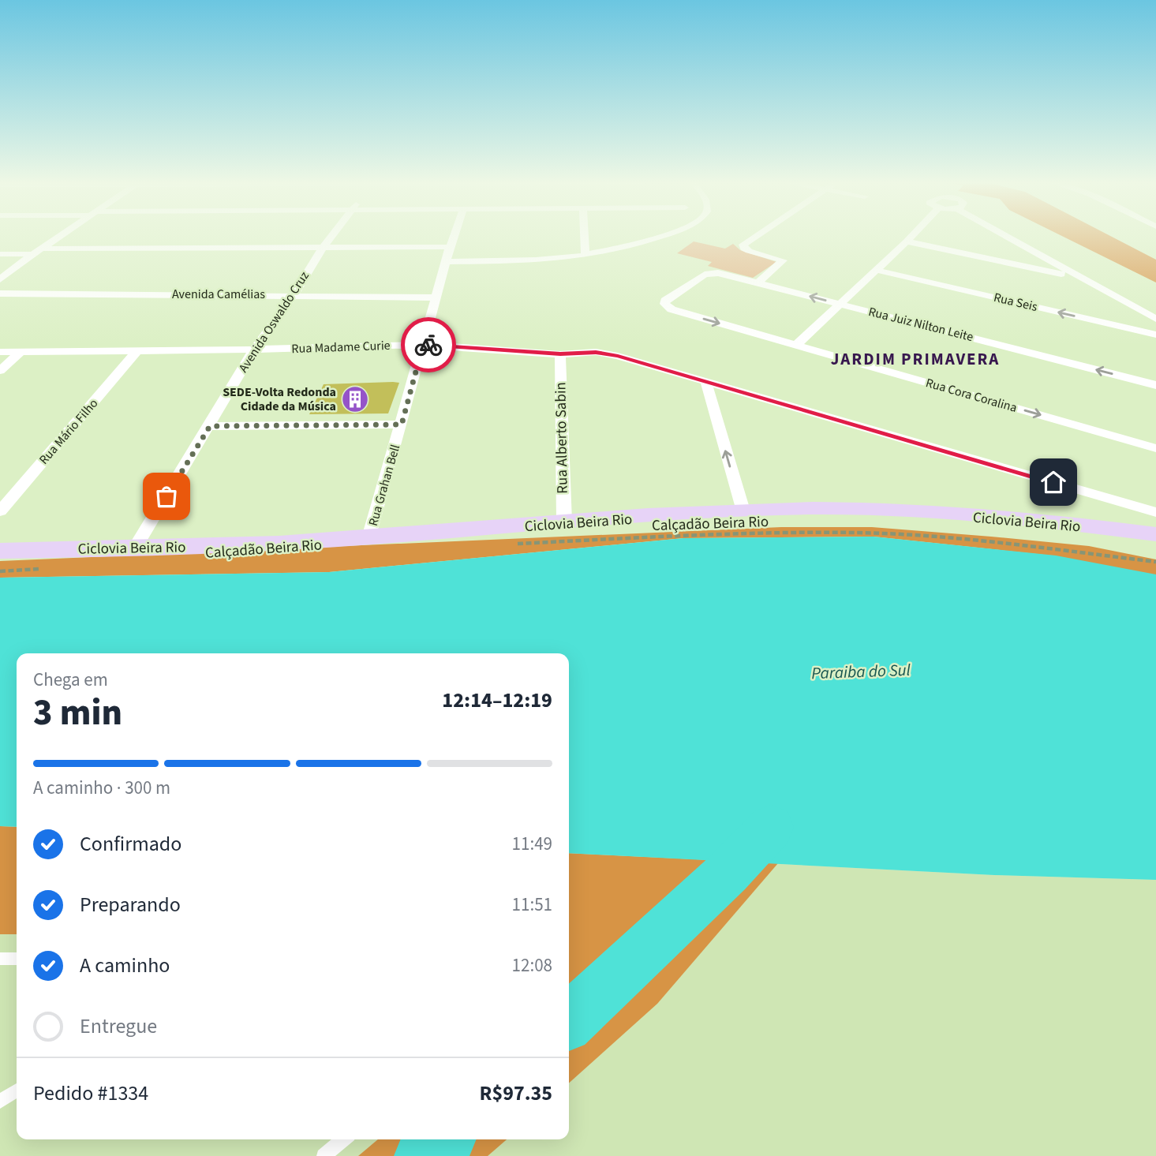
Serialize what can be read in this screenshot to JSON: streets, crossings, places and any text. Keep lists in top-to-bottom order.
{
  "streets": {
    "street": [
      "Avenida Camélias",
      "Rua Seis",
      "Avenida Oswaldo Cruz",
      "Rua Juiz Nilton Leite",
      "Rua Madame Curie",
      "Rua Cora Coralina",
      "Rua Mário Filho",
      "Rua Alberto Sabin",
      "Rua Grahan Bell"
    ],
    "path": ["Ciclovia Beira Rio", "Calçadão Beira Rio"]
  },
  "crossings": [
    ["Avenida Camélias", "Avenida Oswaldo Cruz"],
    ["Avenida Camélias", "Rua Grahan Bell"],
    ["Avenida Oswaldo Cruz", "Rua Madame Curie"],
    ["Rua Juiz Nilton Leite", "Rua Cora Coralina"],
    ["Rua Madame Curie", "Rua Mário Filho"],
    ["Rua Madame Curie", "Rua Alberto Sabin"],
    ["Rua Madame Curie", "Rua Grahan Bell"],
    ["Rua Alberto Sabin", "Ciclovia Beira Rio"]
  ],
  "districts": ["JARDIM PRIMAVERA"],
  "water": ["Paraiba do Sul"],
  "places": {
    "building": ["SEDE-Volta Redonda Cidade da Música"]
  },
  "page": {
    "heading": ["3 min", "Chega em", "12:14–12:19"],
    "panel": ["Pedido #1334", "R$97.35"],
    "bar": "A caminho · 300 m",
    "list": [
      ["Confirmado", "11:49"],
      ["Preparando", "11:51"],
      ["A caminho", "12:08"],
      "Entregue"
    ]
  }
}
